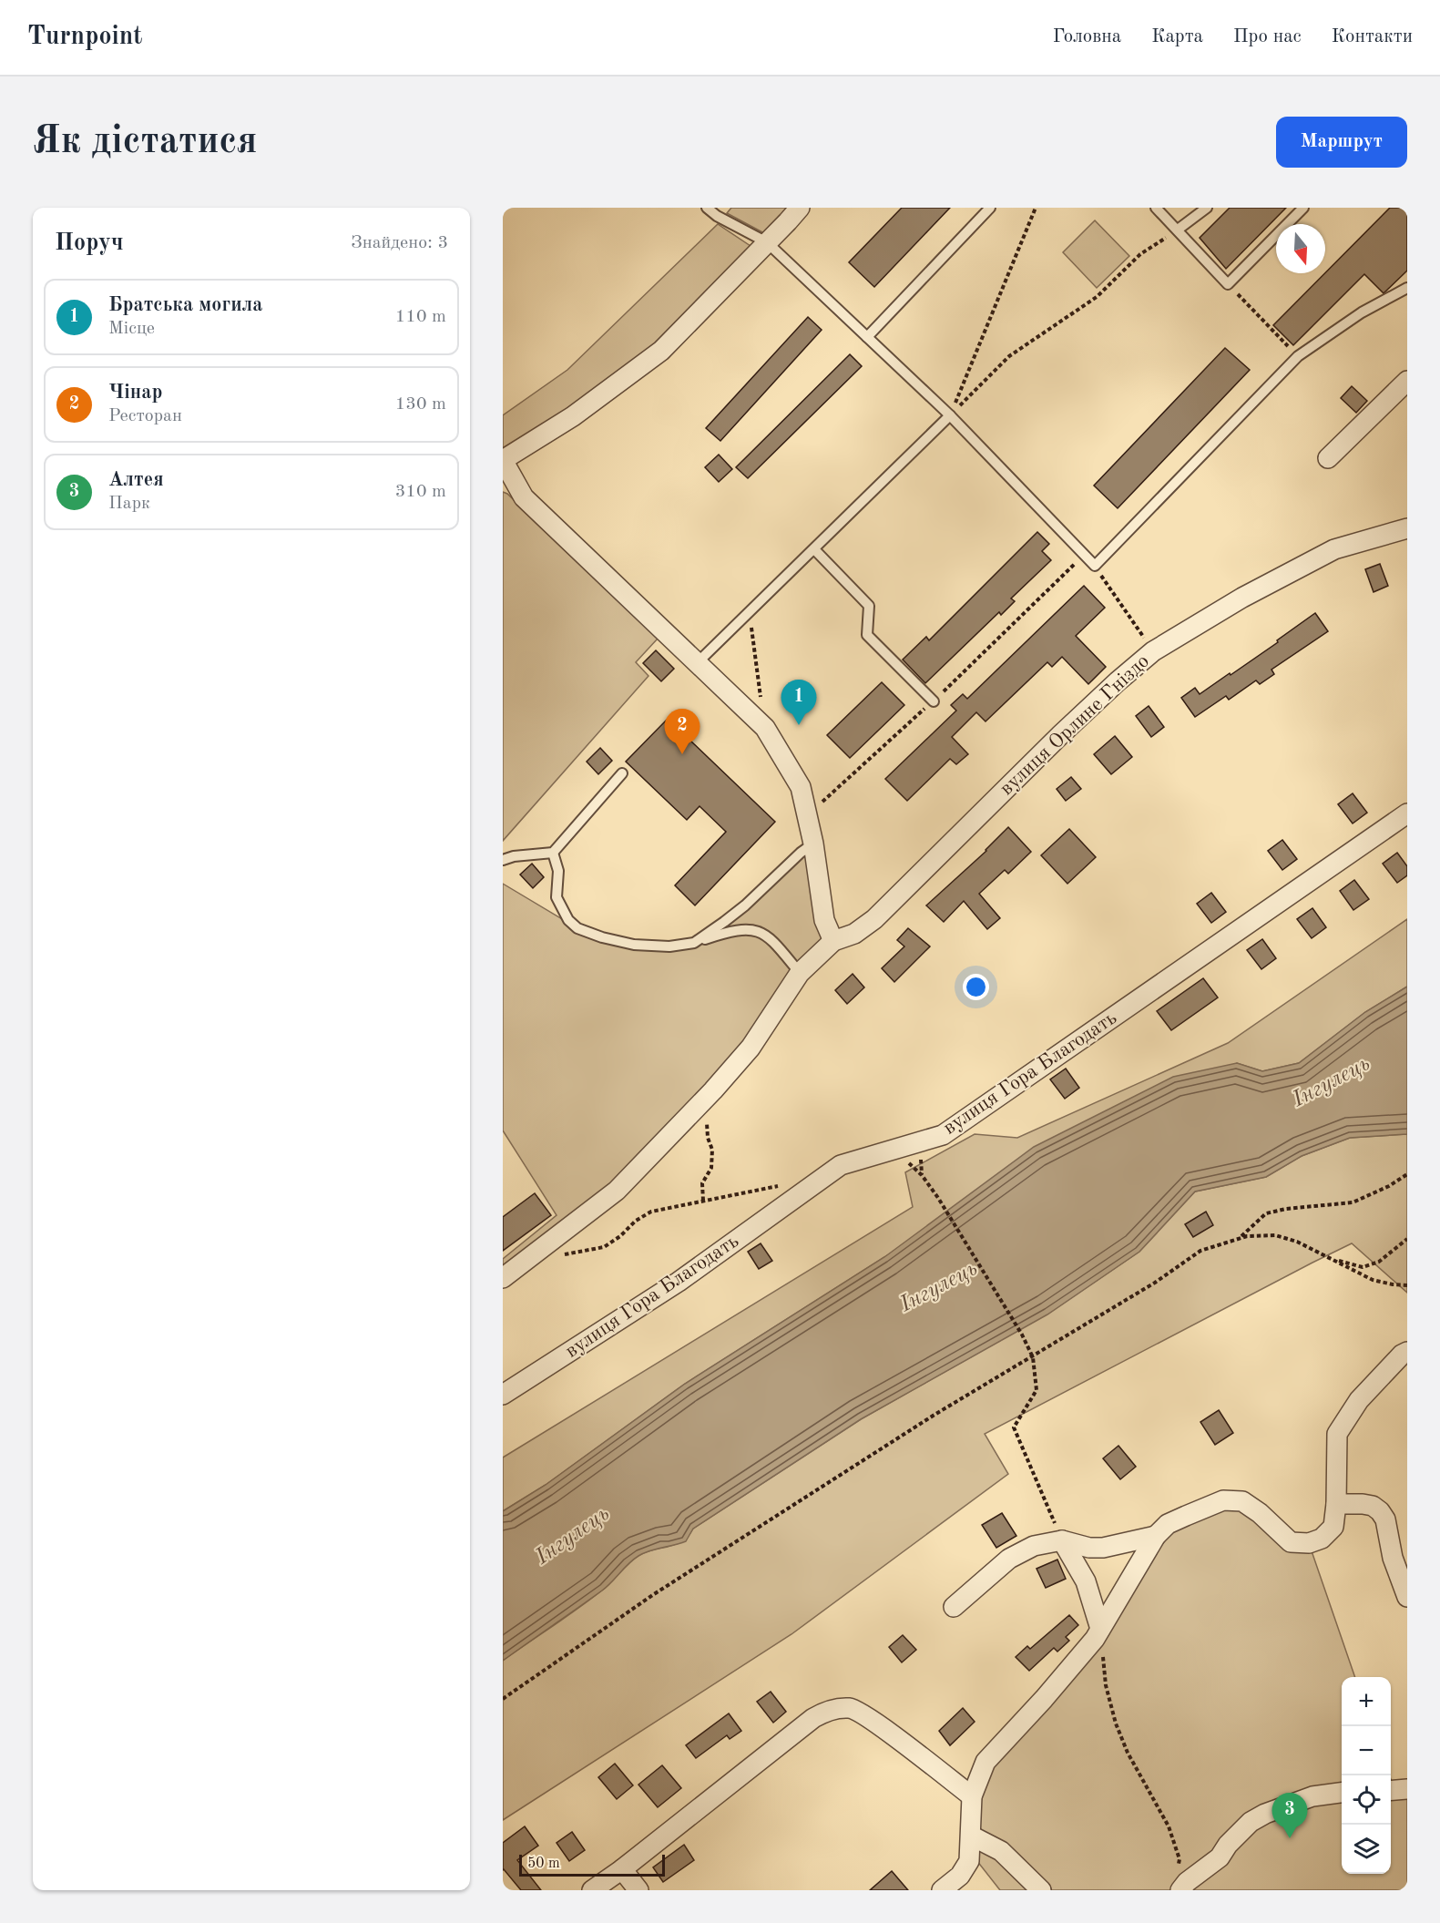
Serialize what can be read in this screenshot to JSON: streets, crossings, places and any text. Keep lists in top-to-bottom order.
{
  "streets": {
    "street": ["вулиця Орлине Гніздо", "вулиця Гора Благодать"]
  },
  "water": ["Інгулець"],
  "scale_bar": "50 m",
  "north": "bottom",
  "page": {
    "header": "Turnpoint",
    "nav": [
      "Головна",
      "Карта",
      "Про нас",
      "Контакти"
    ],
    "buttons": "Маршрут",
    "title": "Як дістатися",
    "heading": ["Поруч", "Знайдено: 3"],
    "list": [
      {
        "mark": "1",
        "name": "Братська могила",
        "note": "Місце",
        "value": "110 m"
      },
      {
        "mark": "2",
        "name": "Чінар",
        "note": "Ресторан",
        "value": "130 m"
      },
      {
        "mark": "3",
        "name": "Алтея",
        "note": "Парк",
        "value": "310 m"
      }
    ],
    "pins": ["1", "2", "3"],
    "map_buttons": ["+", "−"],
    "scale": "50 m"
  }
}
